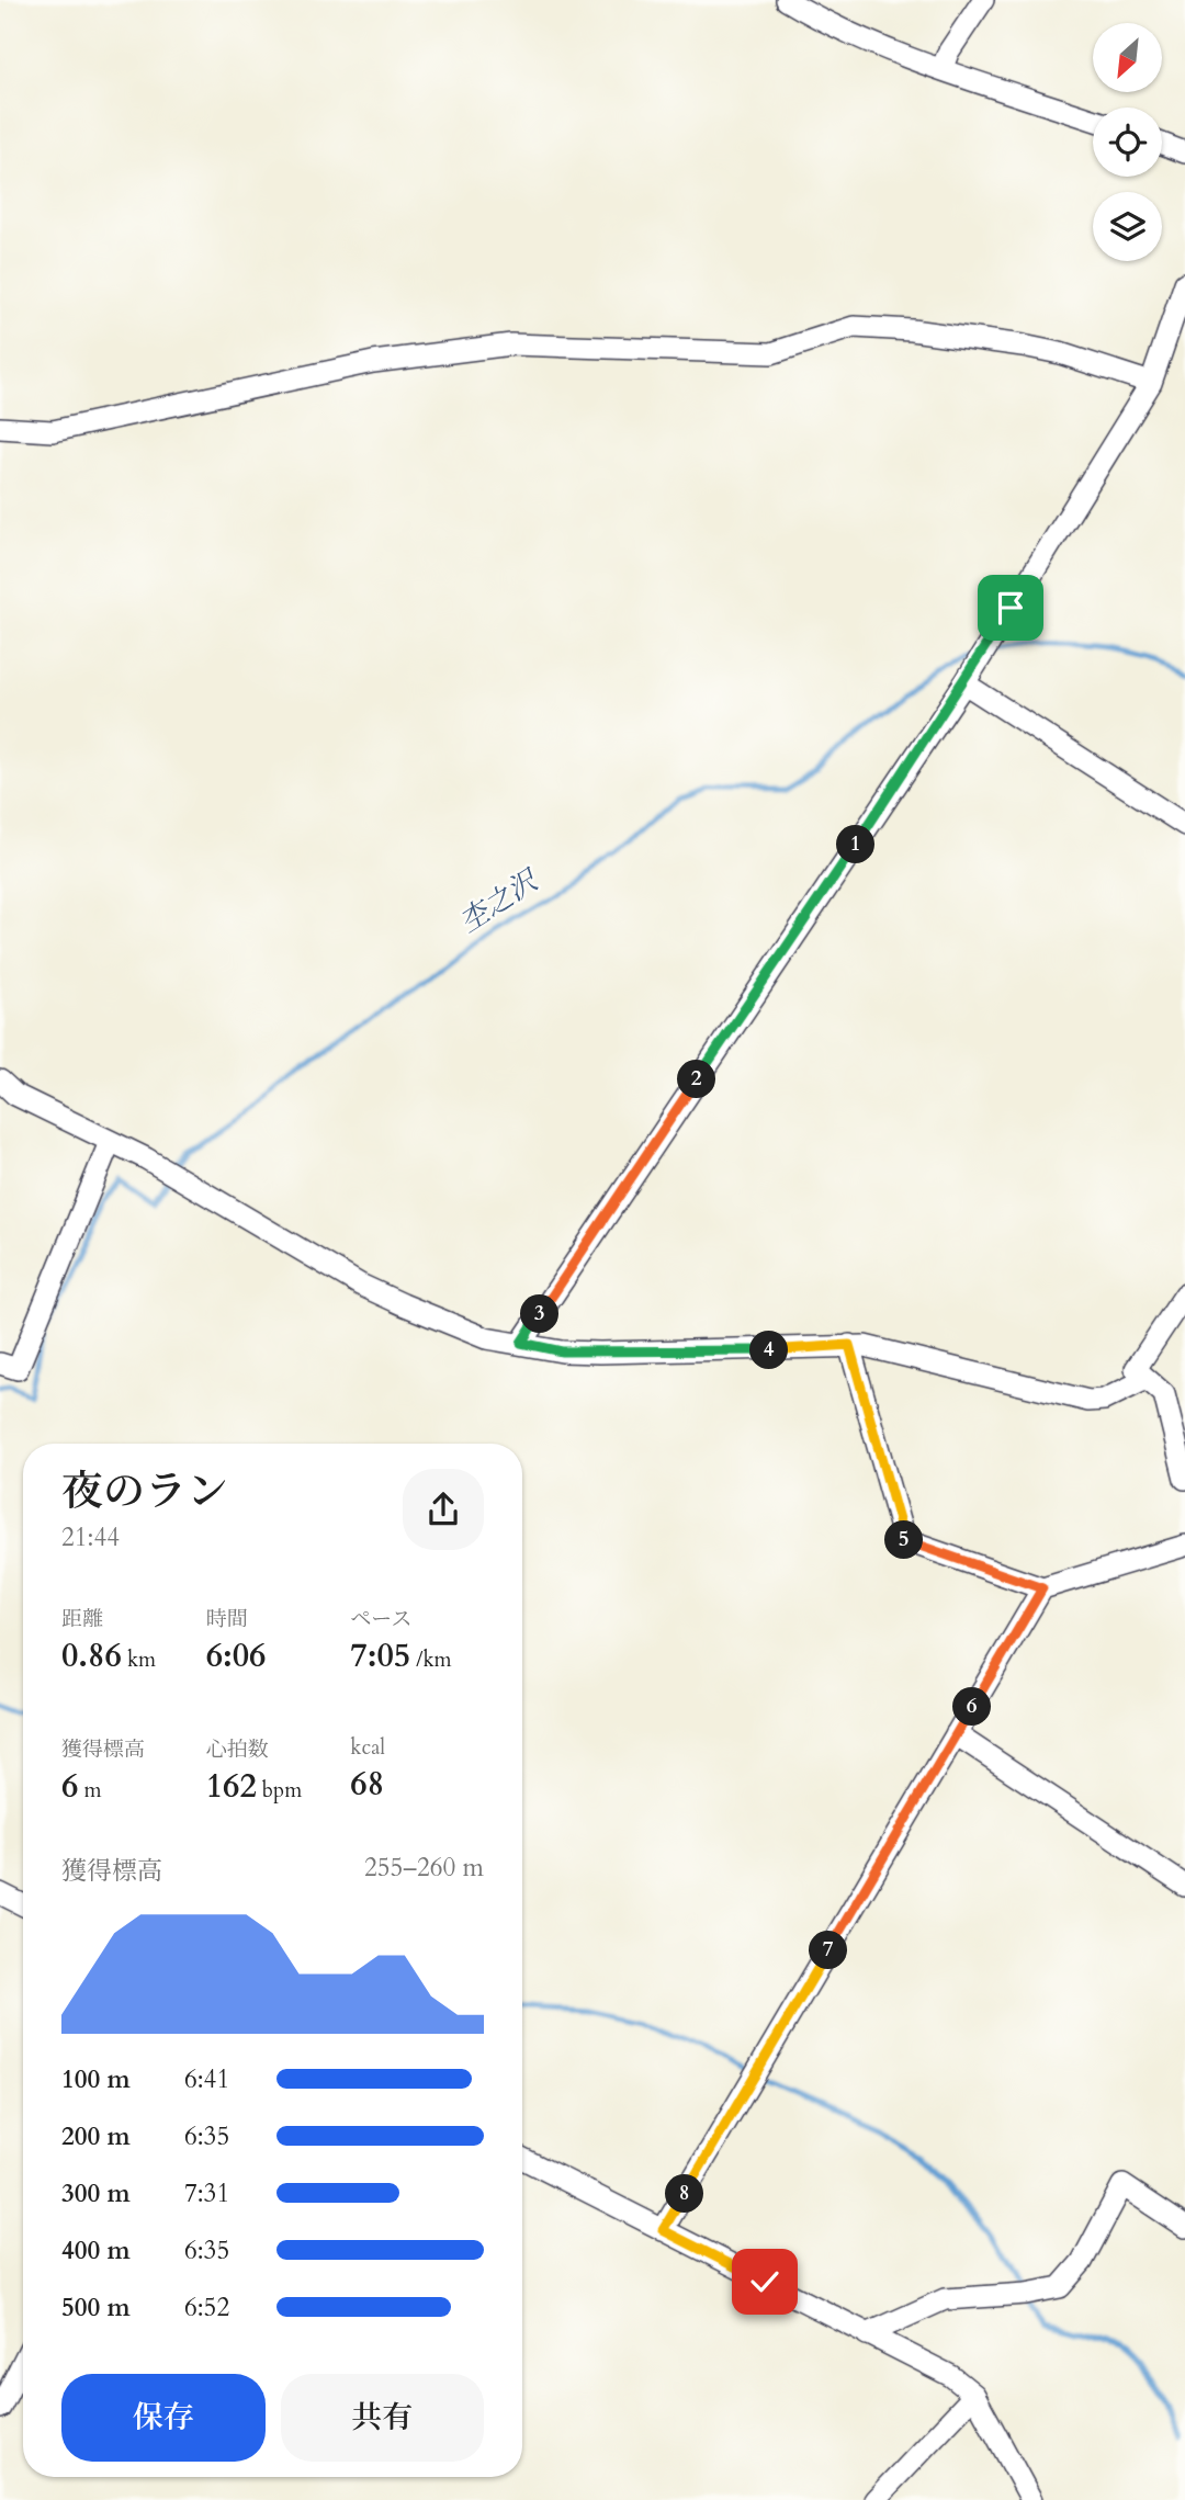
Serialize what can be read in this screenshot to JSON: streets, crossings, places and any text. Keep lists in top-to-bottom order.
{
  "water": ["杢之沢"],
  "north": "bottom left",
  "page": {
    "pins": [
      "1",
      "2",
      "3",
      "4",
      "5",
      "6",
      "7",
      "8"
    ],
    "heading": ["夜のラン", "21:44"],
    "stats": [
      ["距離", "0.86 km"],
      ["時間", "6:06"],
      ["ペース", "7:05 /km"],
      ["獲得標高", "6 m"],
      ["心拍数", "162 bpm"],
      ["kcal", "68"]
    ],
    "chart": ["獲得標高", "255–260 m"],
    "list": [
      {
        "name": "100 m",
        "note": "6:41"
      },
      {
        "name": "200 m",
        "note": "6:35"
      },
      {
        "name": "300 m",
        "note": "7:31"
      },
      {
        "name": "400 m",
        "note": "6:35"
      },
      {
        "name": "500 m",
        "note": "6:52"
      }
    ],
    "buttons": ["保存", "共有"]
  }
}
